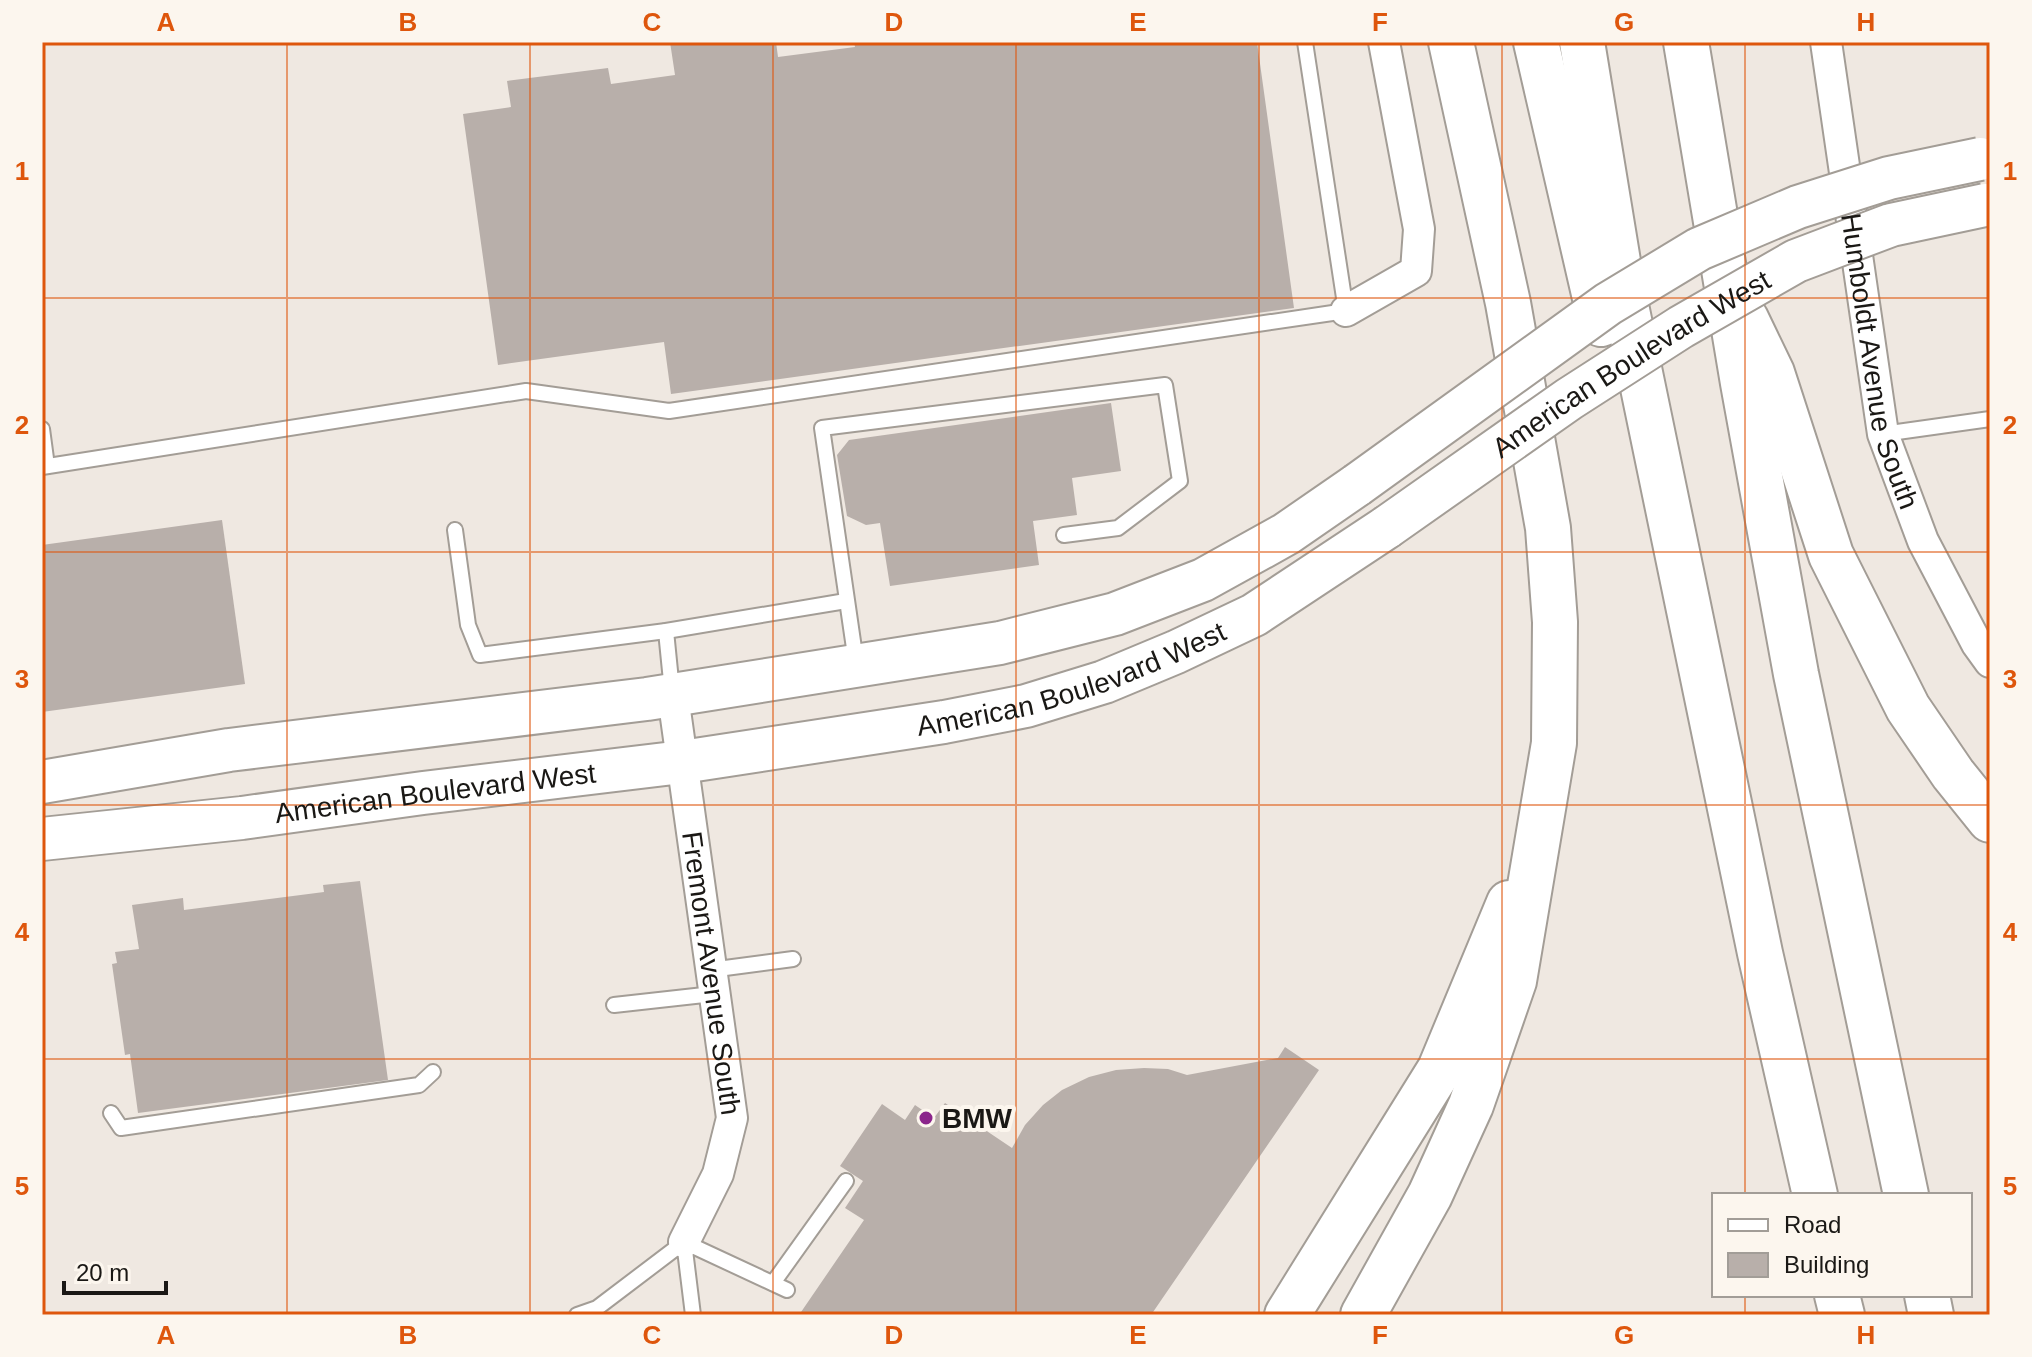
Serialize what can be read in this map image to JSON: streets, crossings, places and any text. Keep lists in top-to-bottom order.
{
  "streets": {
    "main road": ["American Boulevard West"],
    "street": ["Humboldt Avenue South", "Fremont Avenue South"]
  },
  "crossings": [
    ["American Boulevard West", "Fremont Avenue South"]
  ],
  "places": ["BMW"],
  "legend": ["Road", "Building"],
  "scale_bar": "20 m",
  "grid": {
    "columns": [
      "A",
      "B",
      "C",
      "D",
      "E",
      "F",
      "G",
      "H"
    ],
    "rows": [
      "1",
      "2",
      "3",
      "4",
      "5"
    ]
  }
}
